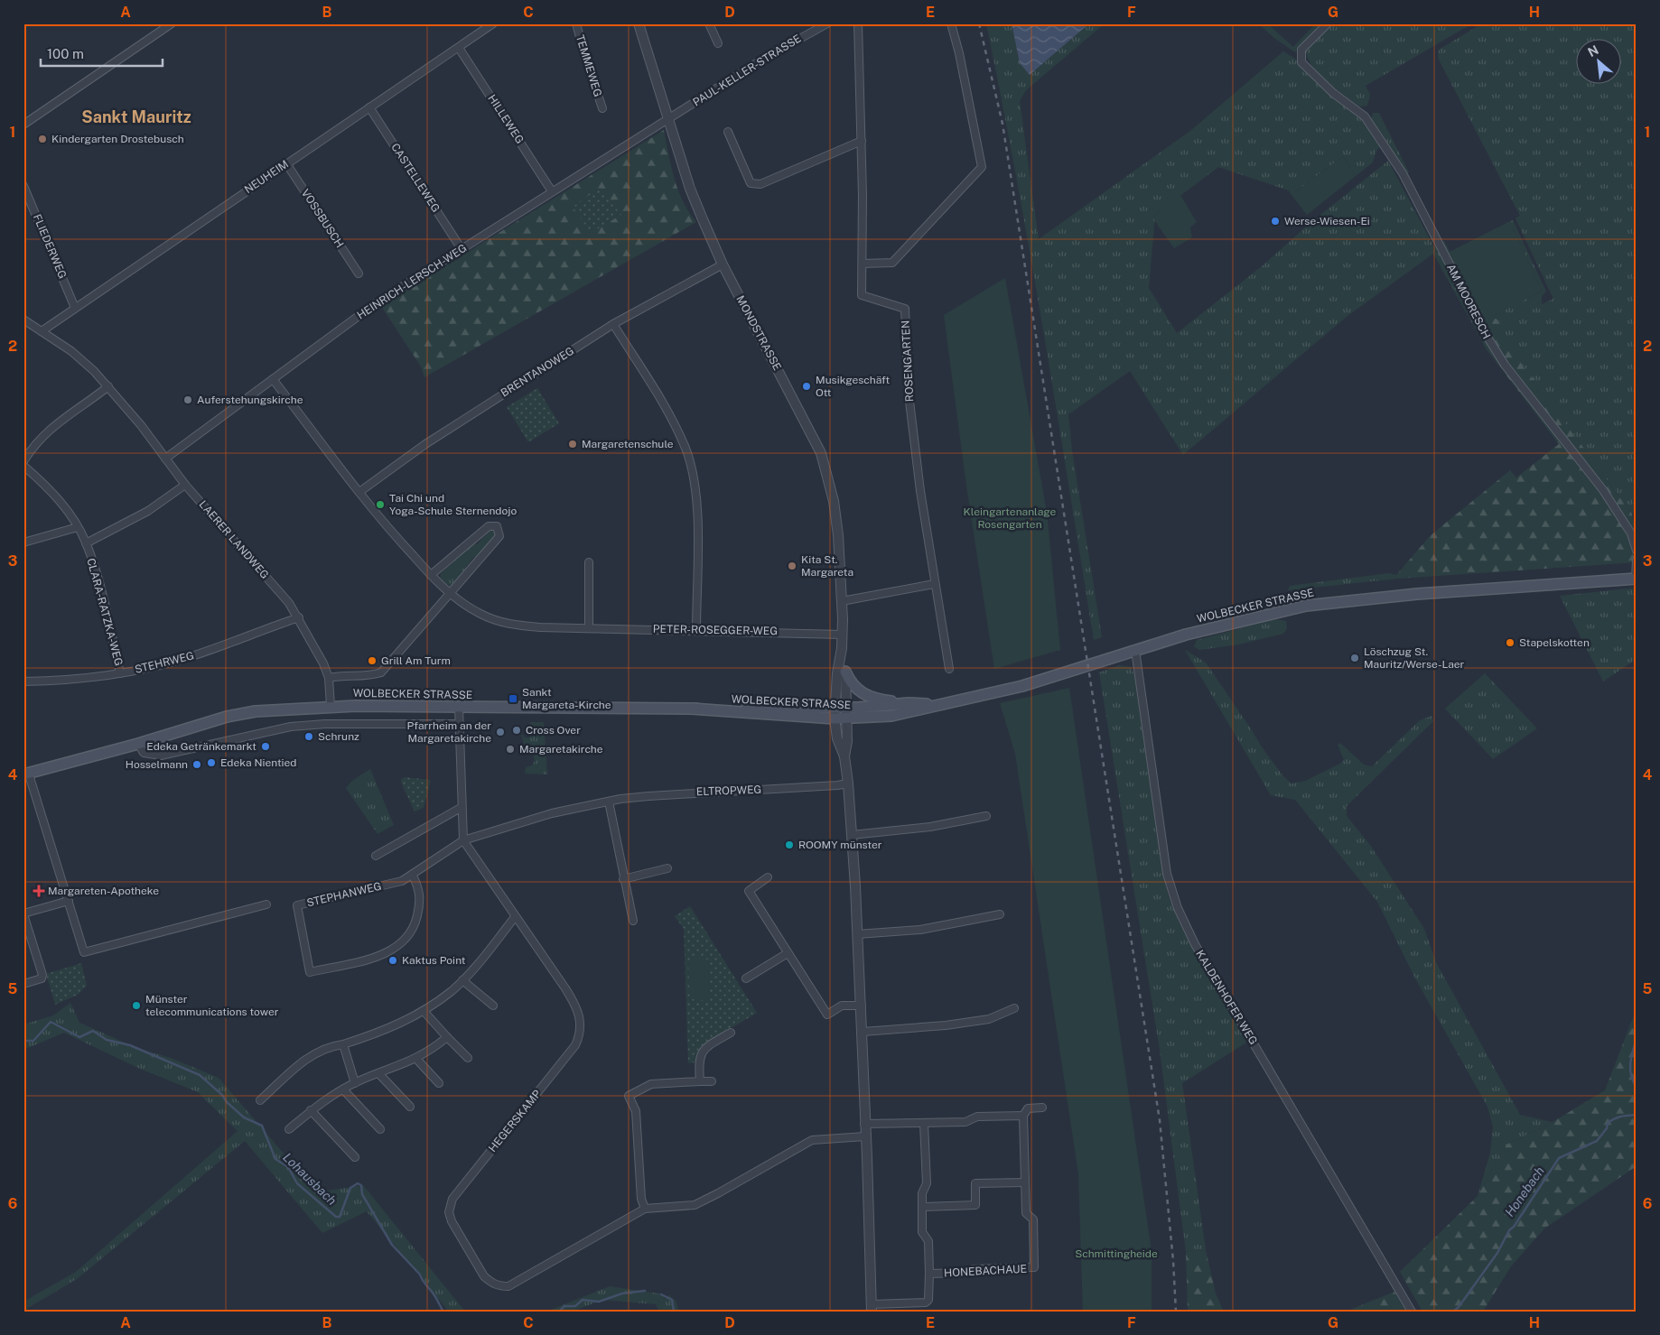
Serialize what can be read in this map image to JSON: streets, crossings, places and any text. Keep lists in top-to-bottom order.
{
  "streets": {
    "main road": ["WOLBECKER STRASSE"],
    "street": [
      "TEMMEWEG",
      "PAUL-KELLER-STRASSE",
      "HILLEWEG",
      "NEUHEIM",
      "CASTELLEWEG",
      "VOSSBUSCH",
      "FLIEDERWEG",
      "HEINRICH-LERSCH-WEG",
      "AM MOORESCH",
      "MONDSTRASSE",
      "ROSENGARTEN",
      "BRENTANOWEG",
      "LAERER LANDWEG",
      "CLARA-RATZKA-WEG",
      "PETER-ROSEGGER-WEG",
      "STEHRWEG",
      "ELTROPWEG",
      "STEPHANWEG",
      "KALDENHOFER WEG",
      "HEGERSKAMP",
      "HONEBACHAUE"
    ]
  },
  "crossings": [
    ["PAUL-KELLER-STRASSE", "HEINRICH-LERSCH-WEG"],
    ["PAUL-KELLER-STRASSE", "MONDSTRASSE"],
    ["HILLEWEG", "NEUHEIM"],
    ["HILLEWEG", "HEINRICH-LERSCH-WEG"],
    ["NEUHEIM", "CASTELLEWEG"],
    ["NEUHEIM", "VOSSBUSCH"],
    ["NEUHEIM", "FLIEDERWEG"],
    ["NEUHEIM", "LAERER LANDWEG"],
    ["CASTELLEWEG", "HEINRICH-LERSCH-WEG"],
    ["HEINRICH-LERSCH-WEG", "MONDSTRASSE"],
    ["HEINRICH-LERSCH-WEG", "LAERER LANDWEG"],
    ["HEINRICH-LERSCH-WEG", "PETER-ROSEGGER-WEG"],
    ["MONDSTRASSE", "BRENTANOWEG"],
    ["MONDSTRASSE", "WOLBECKER STRASSE"],
    ["MONDSTRASSE", "PETER-ROSEGGER-WEG"],
    ["BRENTANOWEG", "PETER-ROSEGGER-WEG"],
    ["LAERER LANDWEG", "WOLBECKER STRASSE"],
    ["LAERER LANDWEG", "STEHRWEG"],
    ["WOLBECKER STRASSE", "KALDENHOFER WEG"],
    ["WOLBECKER STRASSE", "HEGERSKAMP"],
    ["CLARA-RATZKA-WEG", "STEHRWEG"],
    ["ELTROPWEG", "STEPHANWEG"],
    ["ELTROPWEG", "HEGERSKAMP"],
    ["STEPHANWEG", "HEGERSKAMP"]
  ],
  "districts": ["Sankt Mauritz"],
  "water": ["Lohausbach", "Honebach"],
  "parks": ["Kleingartenanlage Rosengarten", "Schmittingheide"],
  "places": {
    "other": [
      "Kindergarten Drostebusch",
      "Werse-Wiesen-Ei",
      "Musikgeschäft Ott",
      "Auferstehungskirche",
      "Margaretenschule",
      "Tai Chi und Yoga-Schule Sternendojo",
      "Kita St. Margareta",
      "Stapelskotten",
      "Löschzug St. Mauritz/Werse-Laer",
      "Grill Am Turm",
      "Cross Over",
      "Pfarrheim an der Margaretakirche",
      "Schrunz",
      "Edeka Getränkemarkt",
      "Margaretakirche",
      "Edeka Nientied",
      "Hosselmann",
      "ROOMY münster",
      "Kaktus Point",
      "Münster telecommunications tower"
    ],
    "transit": ["Sankt Margareta-Kirche"],
    "health": ["Margareten-Apotheke"]
  },
  "scale_bar": "100 m",
  "north": "top left",
  "grid": {
    "columns": [
      "A",
      "B",
      "C",
      "D",
      "E",
      "F",
      "G",
      "H"
    ],
    "rows": [
      "1",
      "2",
      "3",
      "4",
      "5",
      "6"
    ]
  }
}
